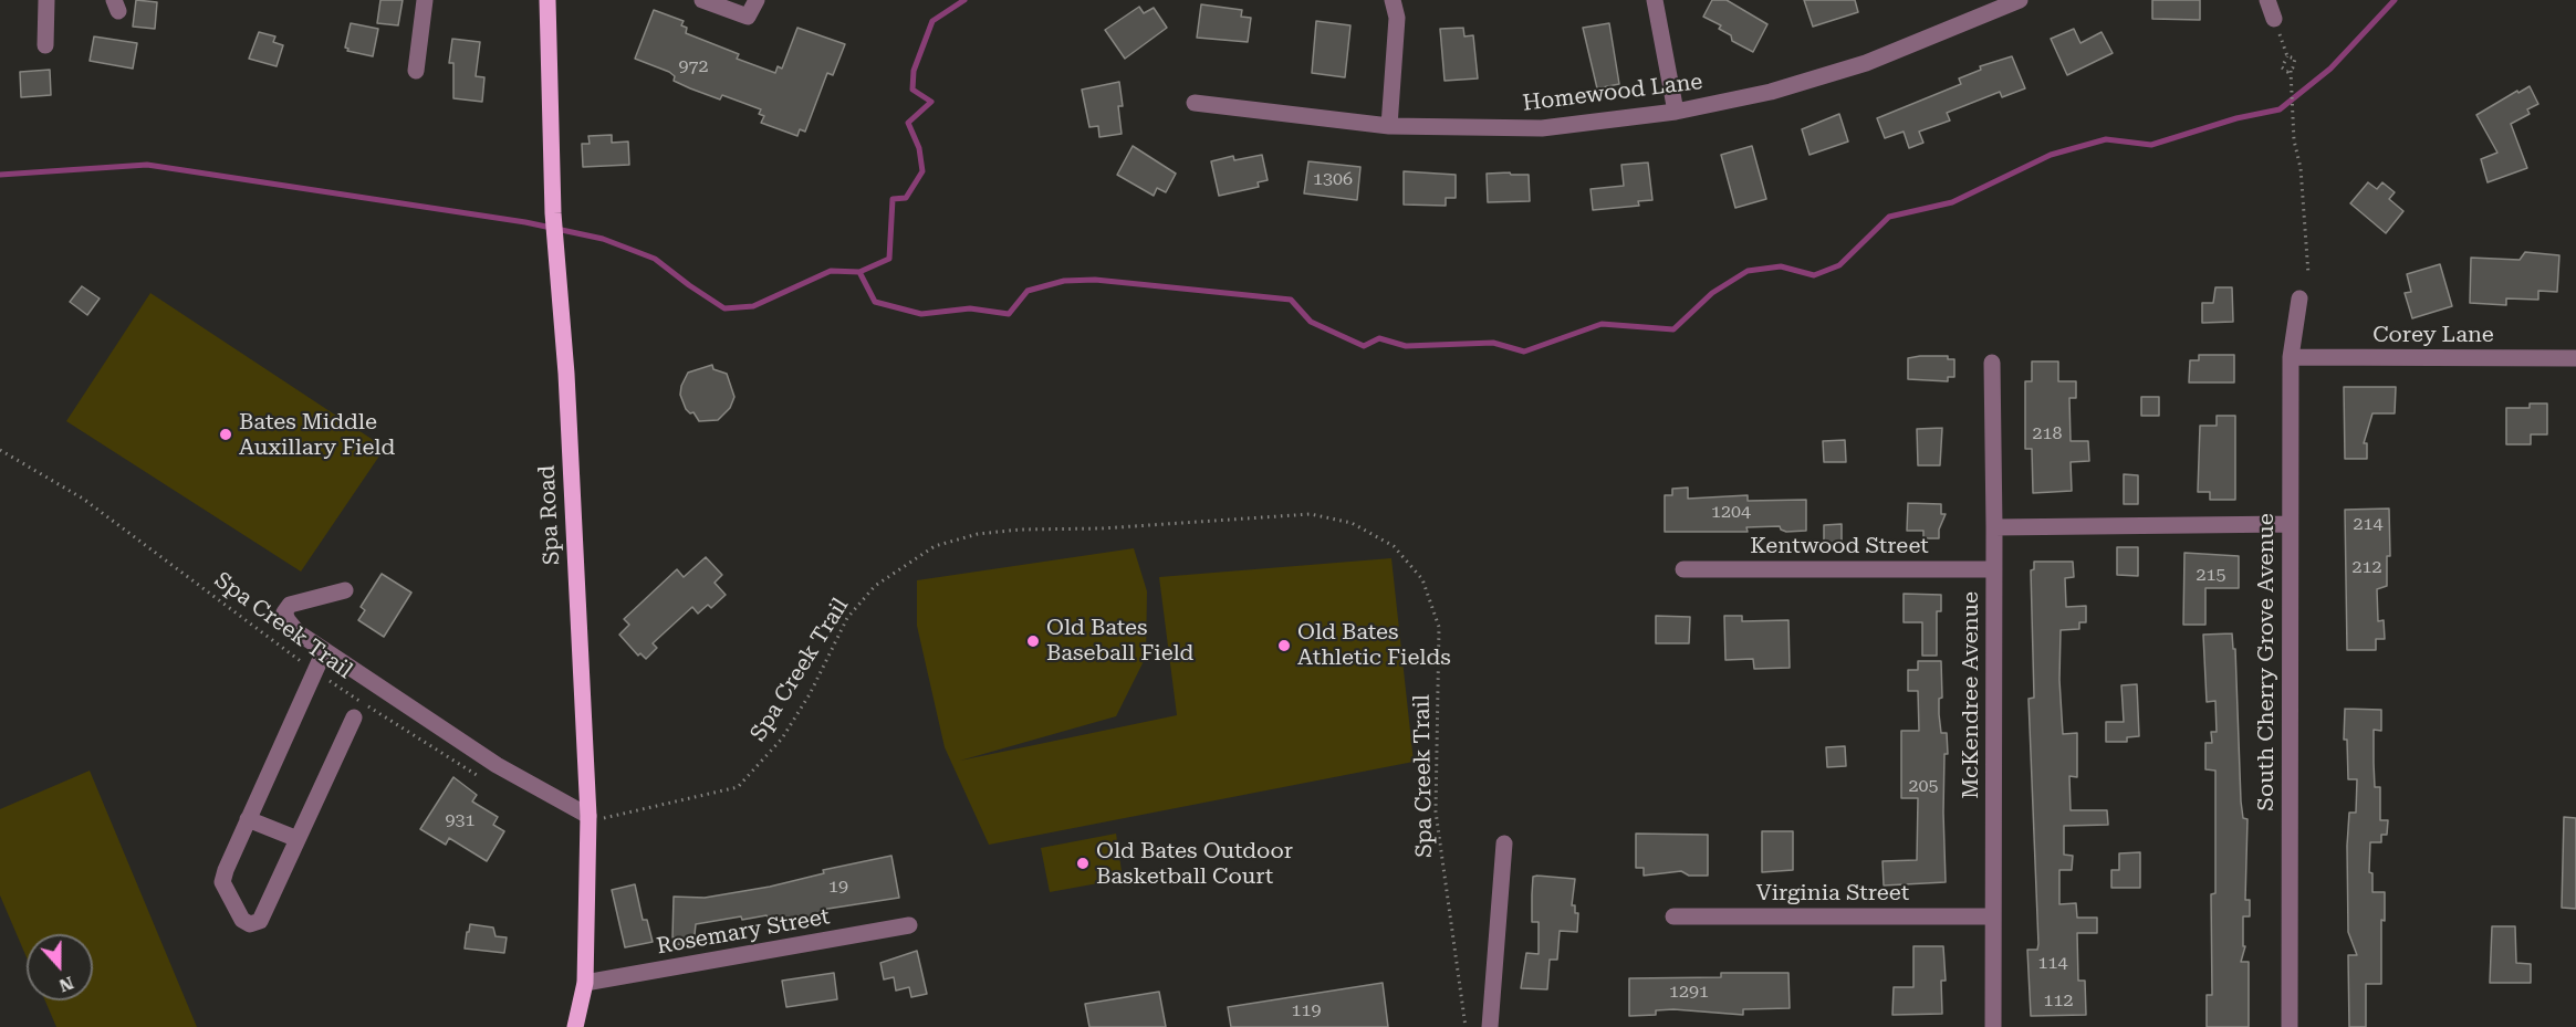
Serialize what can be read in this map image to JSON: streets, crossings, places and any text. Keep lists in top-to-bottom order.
{
  "streets": {
    "main road": ["Spa Road"],
    "street": [
      "Homewood Lane",
      "Corey Lane",
      "Kentwood Street",
      "South Cherry Grove Avenue",
      "McKendree Avenue",
      "Virginia Street",
      "Rosemary Street"
    ],
    "path": ["Spa Creek Trail"]
  },
  "crossings": [
    ["Corey Lane", "South Cherry Grove Avenue"],
    ["Spa Road", "Spa Creek Trail"],
    ["Spa Road", "Rosemary Street"],
    ["Kentwood Street", "McKendree Avenue"],
    ["McKendree Avenue", "Virginia Street"]
  ],
  "places": [
    "Bates Middle Auxillary Field",
    "Old Bates Baseball Field",
    "Old Bates Athletic Fields",
    "Old Bates Outdoor Basketball Court"
  ],
  "house_numbers": [
    "972",
    "1306",
    "218",
    "1204",
    "214",
    "212",
    "215",
    "205",
    "931",
    "19",
    "114",
    "1291",
    "112",
    "119"
  ],
  "north": "bottom"
}
